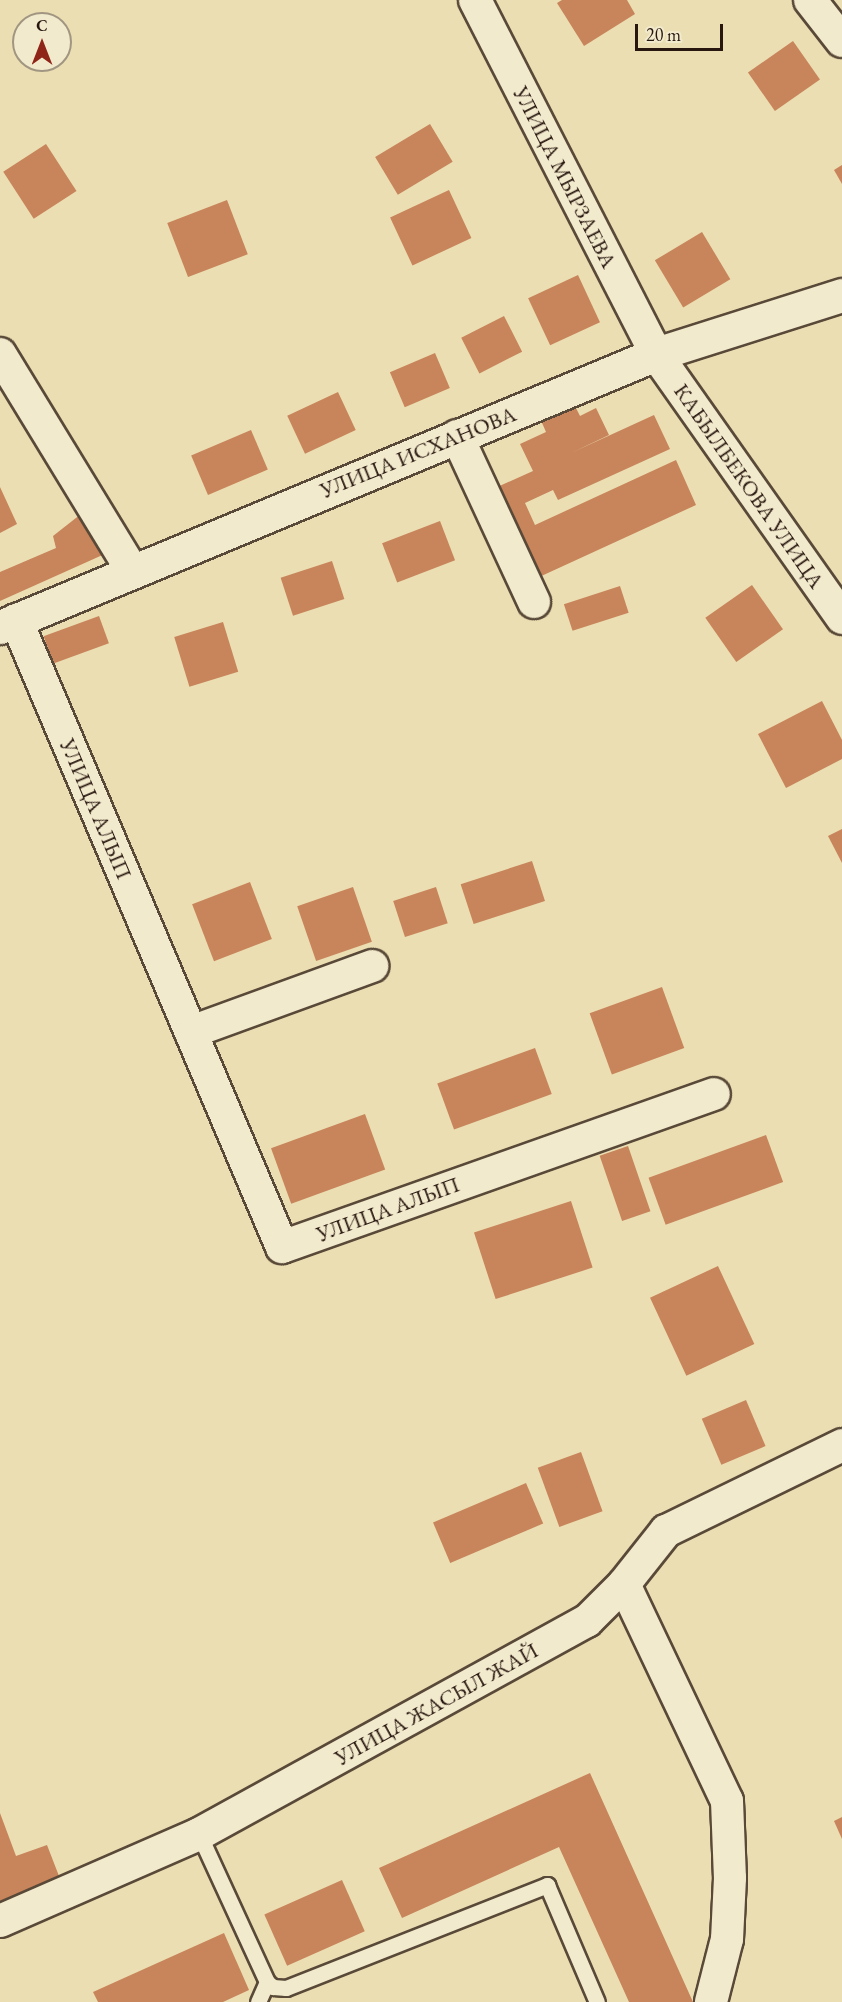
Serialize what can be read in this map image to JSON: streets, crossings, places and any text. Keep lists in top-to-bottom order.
{
  "streets": {
    "main road": ["УЛИЦА ИСХАНОВА"],
    "street": [
      "УЛИЦА МЫРЗАЕВА",
      "КАБЫЛБЕКОВА УЛИЦА",
      "УЛИЦА АЛЫП",
      "УЛИЦА ЖАСЫЛ ЖАЙ"
    ]
  },
  "crossings": [
    ["УЛИЦА МЫРЗАЕВА", "УЛИЦА ИСХАНОВА"],
    ["УЛИЦА МЫРЗАЕВА", "КАБЫЛБЕКОВА УЛИЦА"],
    ["УЛИЦА ИСХАНОВА", "КАБЫЛБЕКОВА УЛИЦА"],
    ["УЛИЦА ИСХАНОВА", "УЛИЦА АЛЫП"]
  ],
  "scale_bar": "20 m",
  "north": "top"
}
